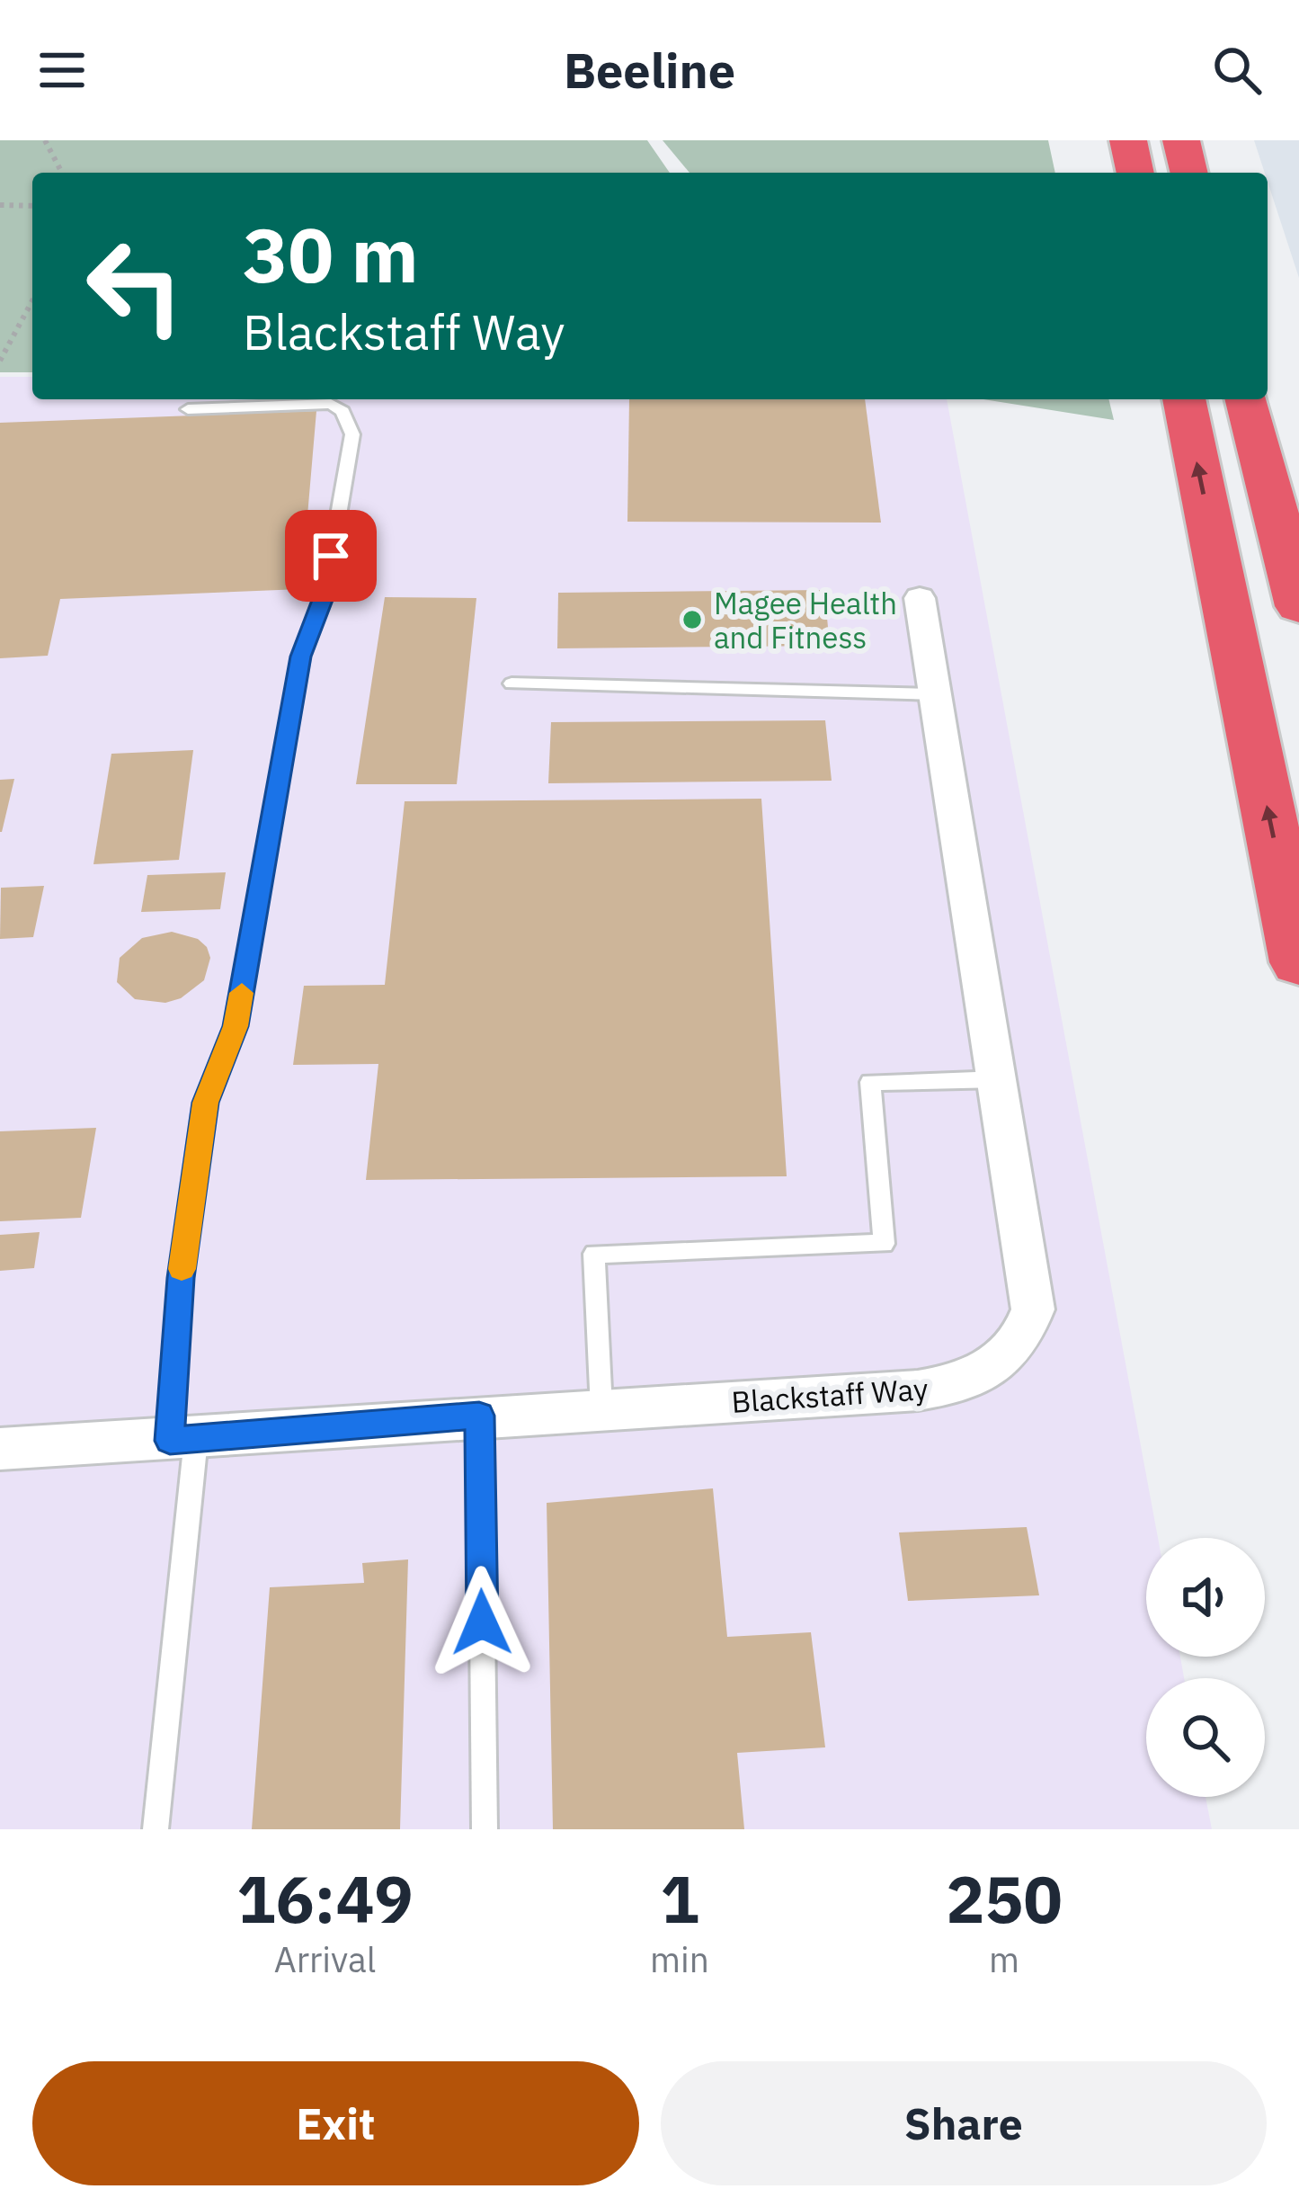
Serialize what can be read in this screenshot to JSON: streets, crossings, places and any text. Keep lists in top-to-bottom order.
{
  "streets": {
    "street": ["Blackstaff Way"]
  },
  "places": ["Magee Health and Fitness"],
  "page": {
    "header": "Beeline",
    "turn": ["30 m", "Blackstaff Way"],
    "eta": [
      "16:49",
      "Arrival",
      "1",
      "min",
      "250",
      "m"
    ],
    "buttons": ["Exit", "Share"]
  }
}
